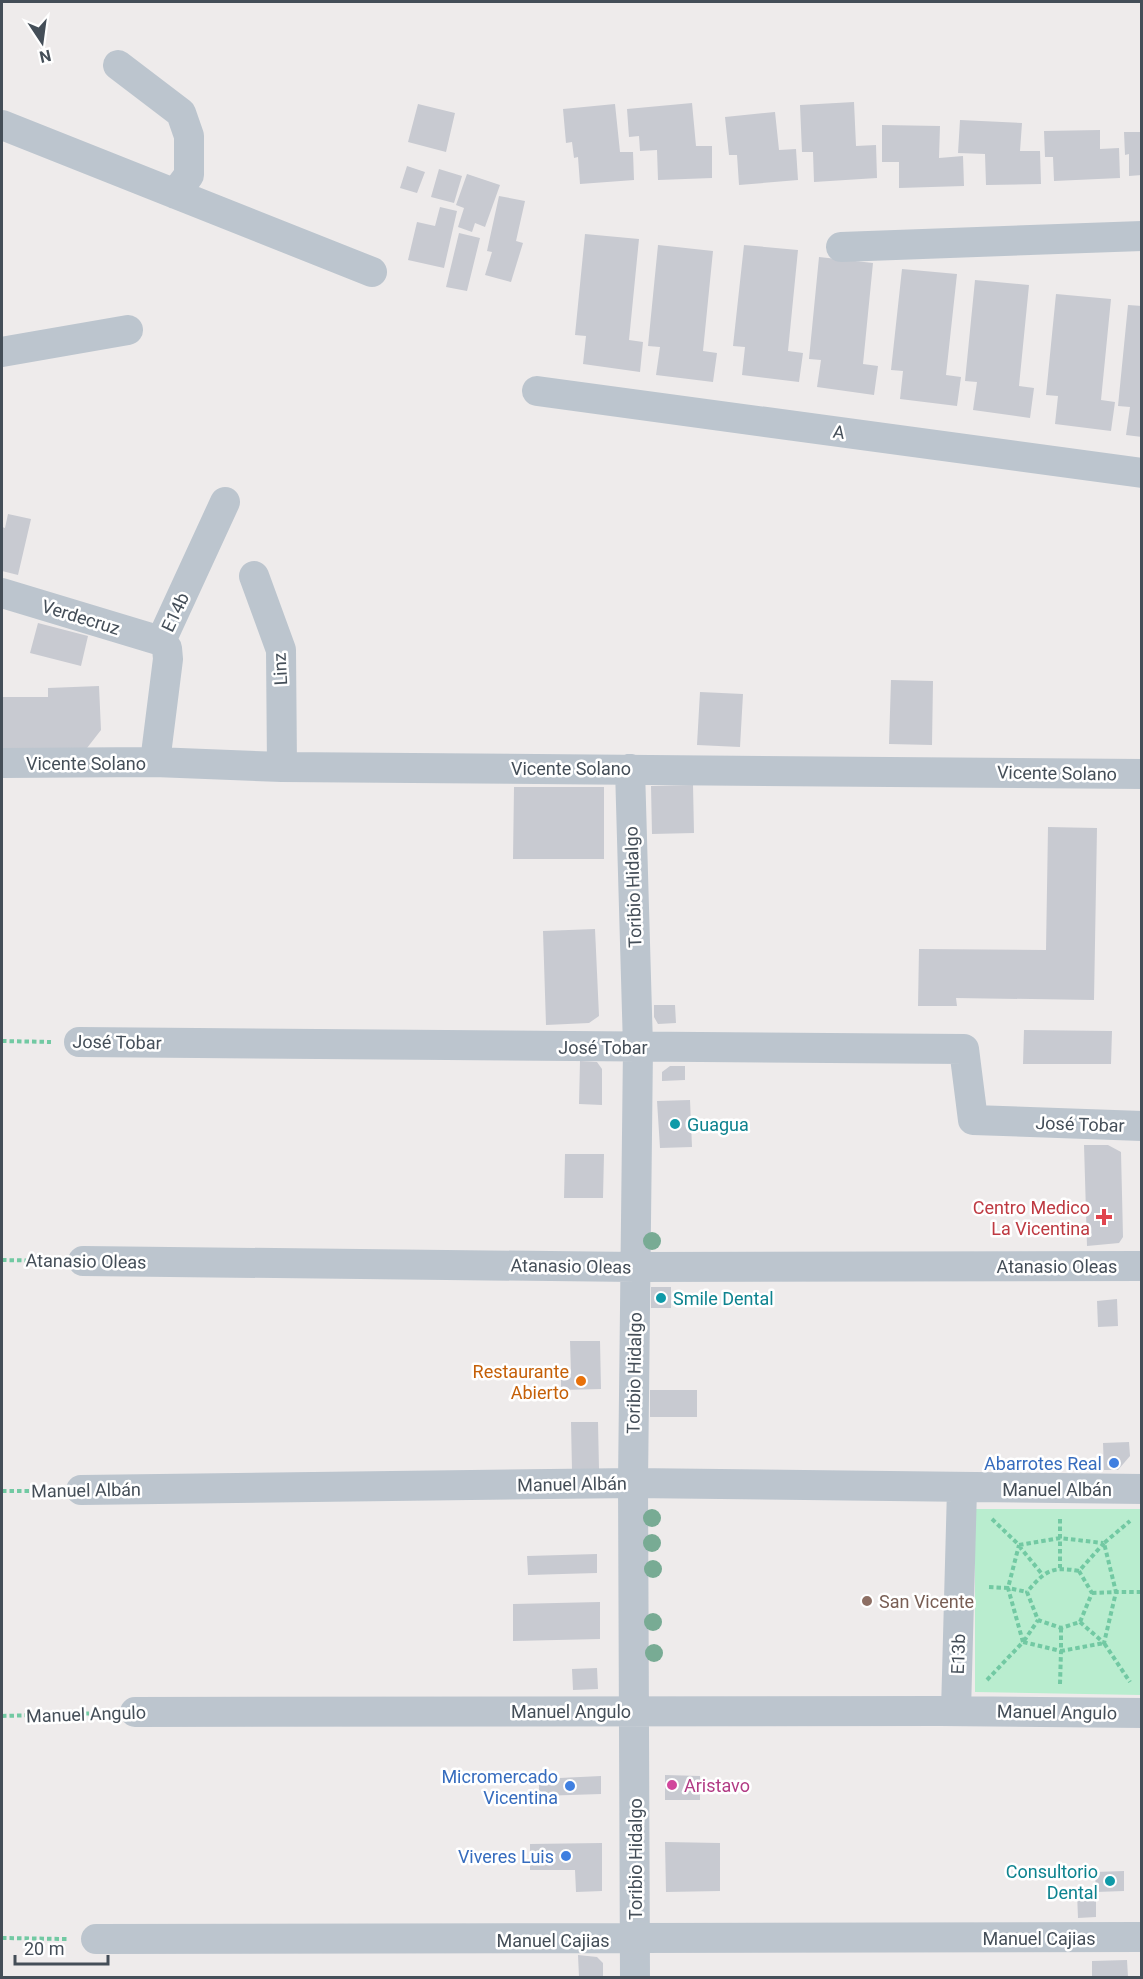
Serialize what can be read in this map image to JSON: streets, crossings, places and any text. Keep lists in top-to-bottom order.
{
  "streets": {
    "street": [
      "A",
      "E14b",
      "Verdecruz",
      "Linz",
      "Vicente Solano",
      "Toribio Hidalgo",
      "José Tobar",
      "Atanasio Oleas",
      "Manuel Albán",
      "E13b",
      "Manuel Angulo",
      "Manuel Cajias"
    ]
  },
  "crossings": [
    ["E14b", "Verdecruz"],
    ["E14b", "Vicente Solano"],
    ["Linz", "Vicente Solano"],
    ["Vicente Solano", "Toribio Hidalgo"],
    ["Toribio Hidalgo", "José Tobar"],
    ["Toribio Hidalgo", "Atanasio Oleas"],
    ["Toribio Hidalgo", "Manuel Albán"],
    ["Toribio Hidalgo", "Manuel Angulo"],
    ["Toribio Hidalgo", "Manuel Cajias"],
    ["Manuel Albán", "E13b"],
    ["E13b", "Manuel Angulo"]
  ],
  "places": {
    "other": [
      "Guagua",
      "Smile Dental",
      "Restaurante Abierto",
      "Abarrotes Real",
      "San Vicente",
      "Aristavo",
      "Micromercado Vicentina",
      "Viveres Luis",
      "Consultorio Dental"
    ],
    "health": ["Centro Medico La Vicentina"]
  },
  "scale_bar": "20 m",
  "north": "bottom"
}
